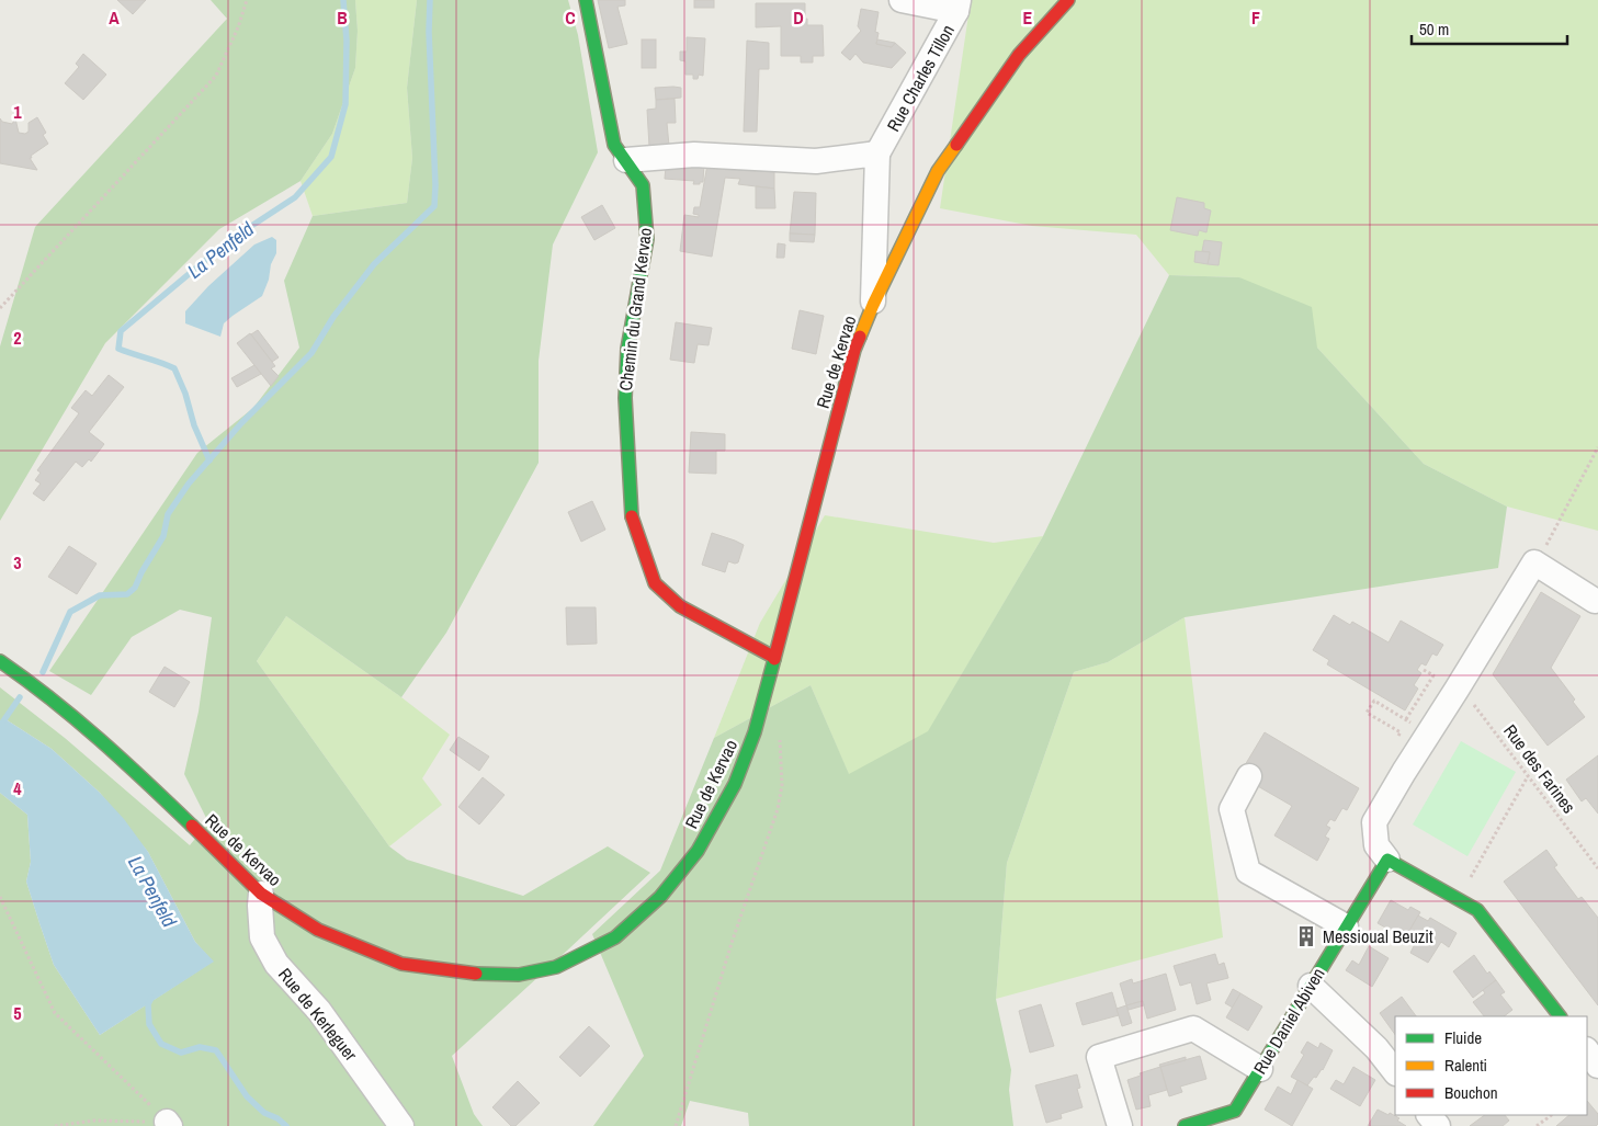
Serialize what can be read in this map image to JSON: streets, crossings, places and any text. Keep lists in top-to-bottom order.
{
  "streets": {
    "main road": ["Chemin du Grand Kervao", "Rue de Kervao", "Rue Daniel Abiven"],
    "street": ["Rue Charles Tillon", "Rue de Kerleguer"],
    "path": ["Rue des Farines"]
  },
  "crossings": [
    ["Chemin du Grand Kervao", "Rue de Kervao"],
    ["Rue de Kervao", "Rue de Kerleguer"]
  ],
  "water": ["La Penfeld"],
  "places": {
    "building": ["Messioual Beuzit"]
  },
  "legend": ["Fluide", "Ralenti", "Bouchon"],
  "scale_bar": "50 m",
  "grid": {
    "columns": [
      "A",
      "B",
      "C",
      "D",
      "E",
      "F"
    ],
    "rows": [
      "1",
      "2",
      "3",
      "4",
      "5"
    ]
  }
}
